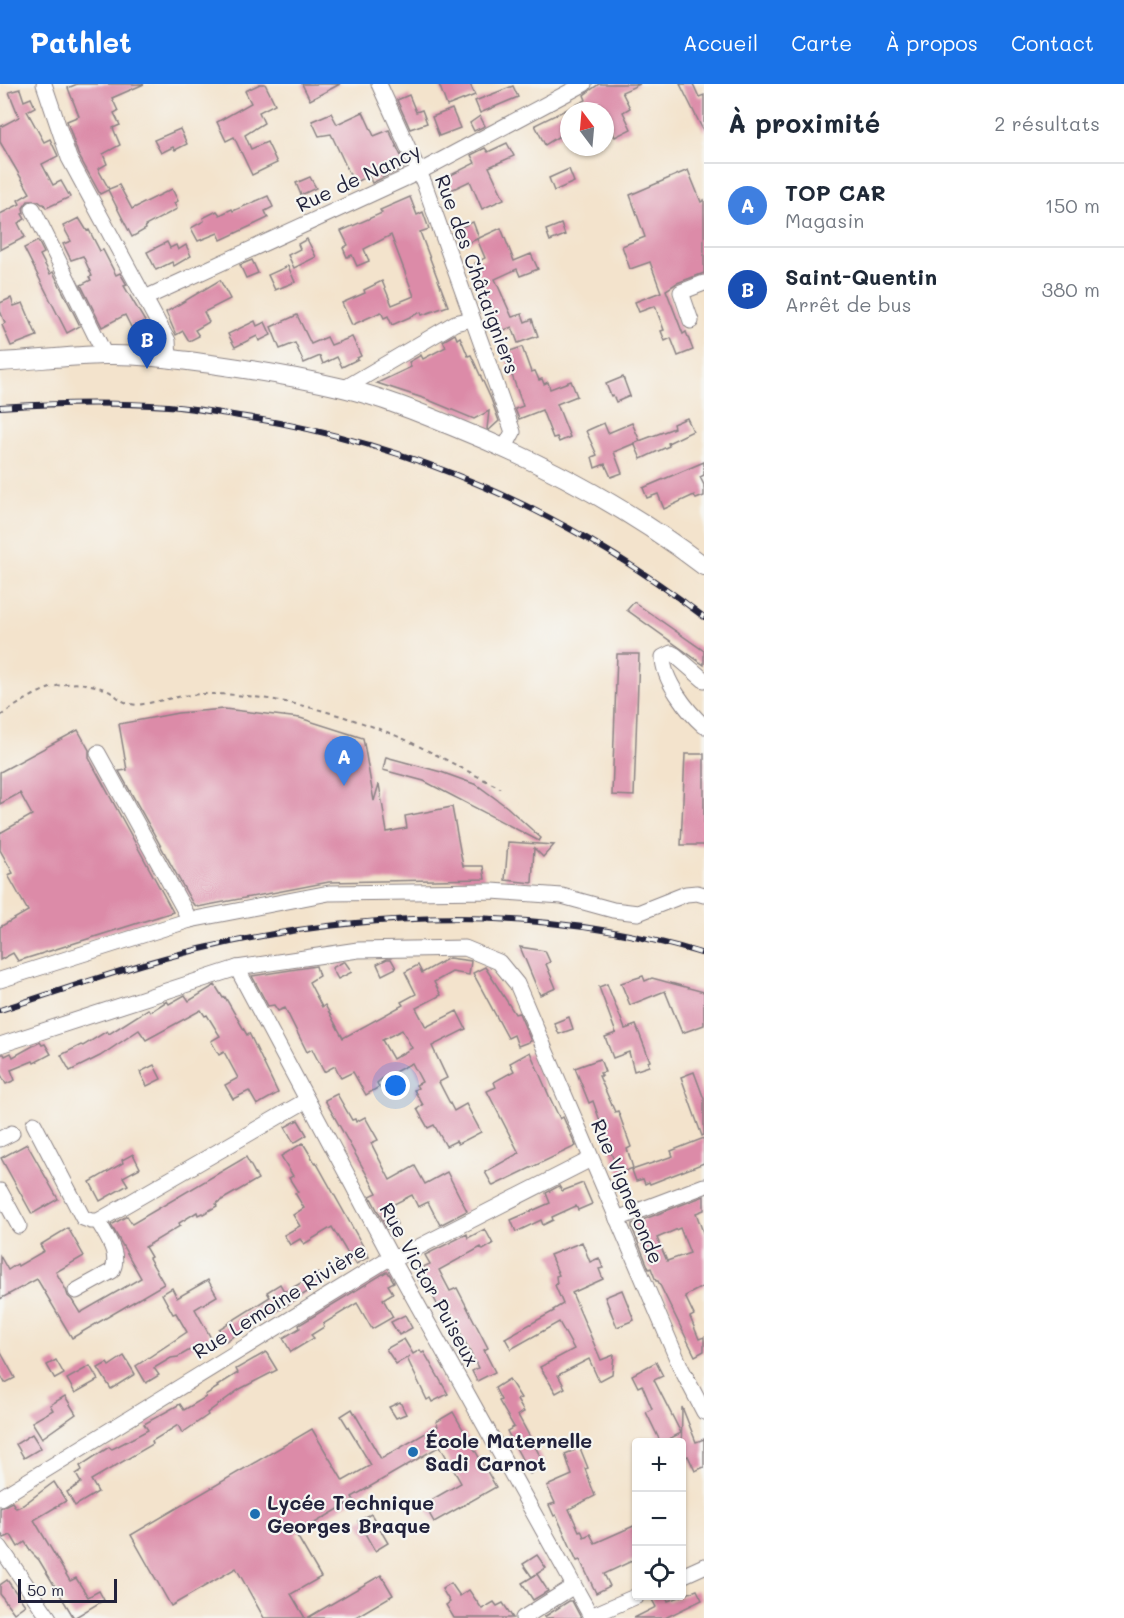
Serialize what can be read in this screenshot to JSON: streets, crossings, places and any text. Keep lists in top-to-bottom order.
{
  "streets": {
    "street": [
      "Rue de Nancy",
      "Rue des Châtaigniers",
      "Rue Vigneronde",
      "Rue Victor Puiseux",
      "Rue Lemoine Rivière"
    ]
  },
  "crossings": [
    ["Rue de Nancy", "Rue des Châtaigniers"],
    ["Rue Vigneronde", "Rue Victor Puiseux"],
    ["Rue Vigneronde", "Rue Lemoine Rivière"],
    ["Rue Victor Puiseux", "Rue Lemoine Rivière"]
  ],
  "places": ["École Maternelle Sadi Carnot", "Lycée Technique Georges Braque"],
  "scale_bar": "50 m",
  "north": "top",
  "page": {
    "header": "Pathlet",
    "nav": [
      "Accueil",
      "Carte",
      "À propos",
      "Contact"
    ],
    "heading": ["À proximité", "2 résultats"],
    "list": [
      {
        "mark": "A",
        "name": "TOP CAR",
        "note": "Magasin",
        "value": "150 m"
      },
      {
        "mark": "B",
        "name": "Saint-Quentin",
        "note": "Arrêt de bus",
        "value": "380 m"
      }
    ],
    "pins": ["B", "A"],
    "map_buttons": ["+", "−"],
    "scale": "50 m"
  }
}
